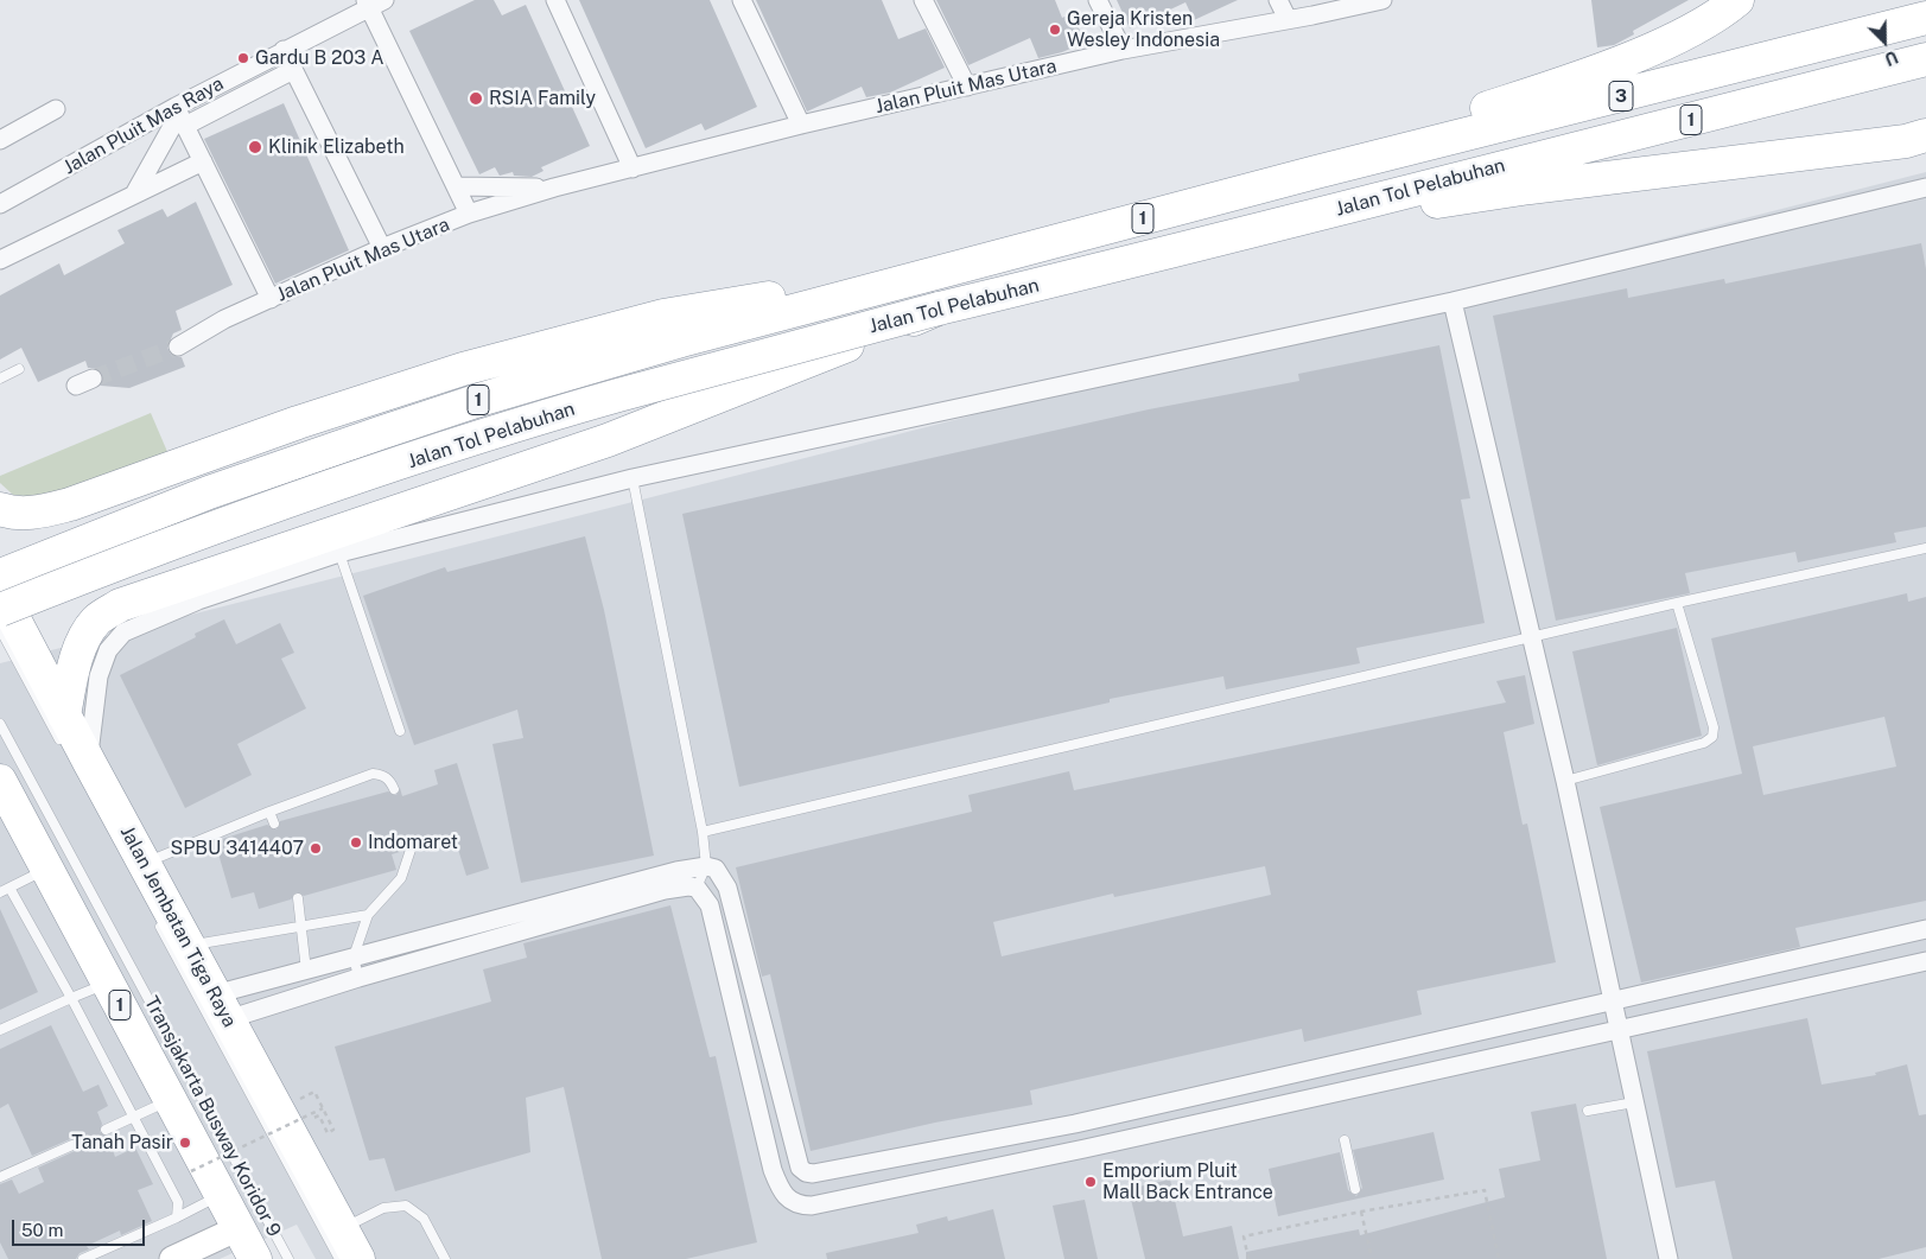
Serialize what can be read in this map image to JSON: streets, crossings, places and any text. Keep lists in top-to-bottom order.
{
  "streets": {
    "highway": [
      "3",
      "1",
      "Jalan Tol Pelabuhan",
      "Jalan Jembatan Tiga Raya"
    ],
    "street": ["Jalan Pluit Mas Utara", "Jalan Pluit Mas Raya"],
    "lane": ["Transjakarta Busway Koridor 9"]
  },
  "crossings": [
    ["3", "Jalan Tol Pelabuhan"]
  ],
  "places": [
    "Gereja Kristen Wesley Indonesia",
    "Gardu B 203 A",
    "RSIA Family",
    "Klinik Elizabeth",
    "Indomaret",
    "SPBU 3414407",
    "Tanah Pasir",
    "Emporium Pluit Mall Back Entrance"
  ],
  "scale_bar": "50 m",
  "north": "bottom right"
}
